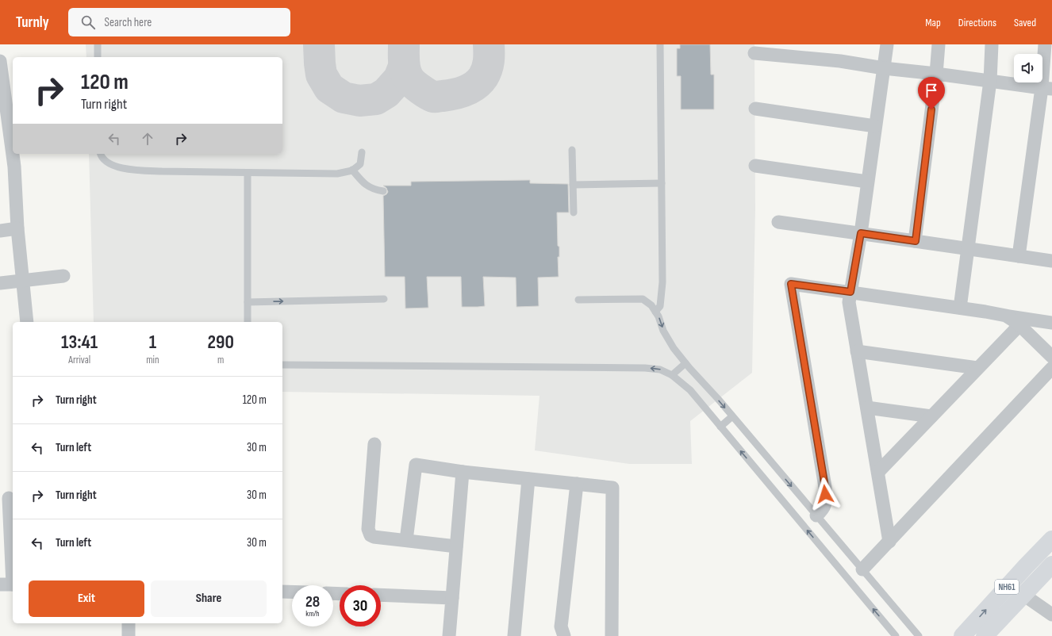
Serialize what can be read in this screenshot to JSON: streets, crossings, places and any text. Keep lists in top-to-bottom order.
{
  "streets": {
    "highway": ["NH61"]
  },
  "page": {
    "header": "Turnly",
    "search": "Search here",
    "nav": ["Map", "Directions", "Saved"],
    "turn": ["120 m", "Turn right"],
    "eta": [
      "13:41",
      "Arrival",
      "1",
      "min",
      "290",
      "m"
    ],
    "list": [
      {
        "name": "Turn right",
        "value": "120 m"
      },
      {
        "name": "Turn left",
        "value": "30 m"
      },
      {
        "name": "Turn right",
        "value": "30 m"
      },
      {
        "name": "Turn left",
        "value": "30 m"
      }
    ],
    "buttons": ["Exit", "Share"],
    "speed": "28 km/h",
    "limit": "30"
  }
}
